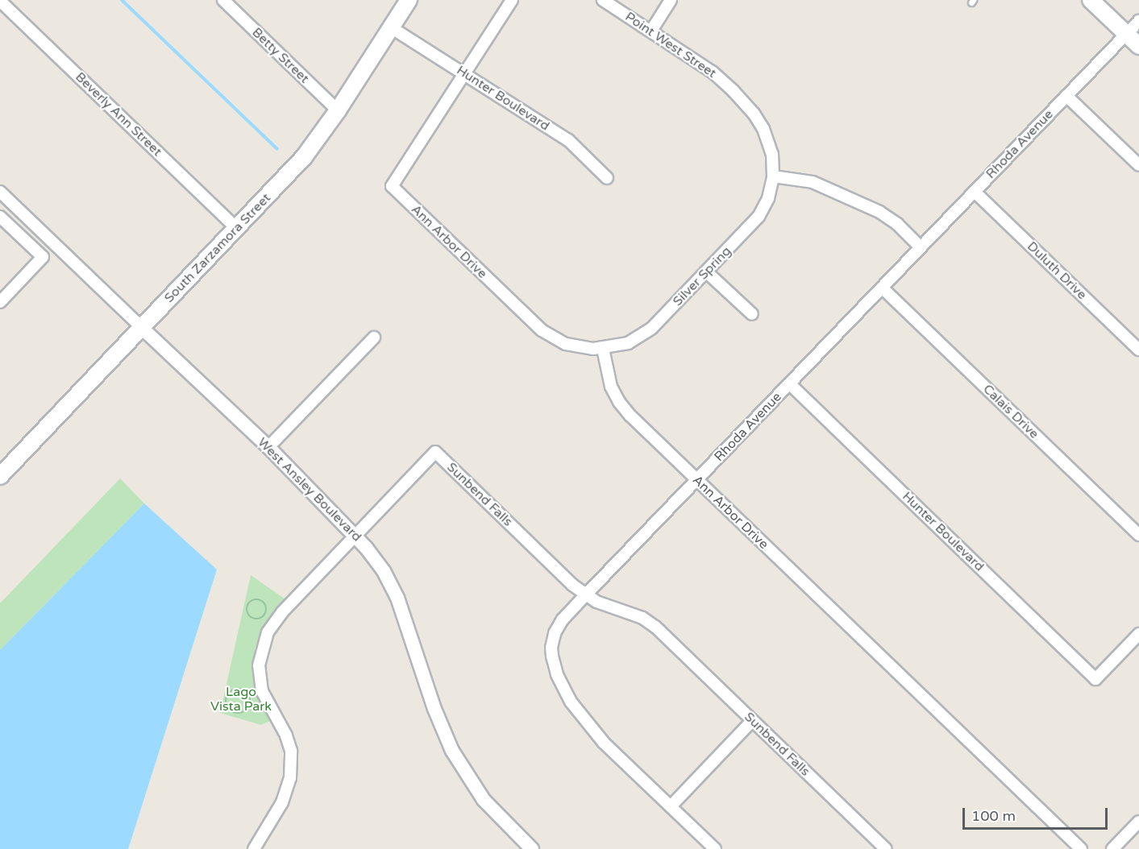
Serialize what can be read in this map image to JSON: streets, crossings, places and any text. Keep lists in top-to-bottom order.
{
  "streets": {
    "main road": ["South Zarzamora Street"],
    "street": [
      "Point West Street",
      "Betty Street",
      "Hunter Boulevard",
      "Beverly Ann Street",
      "Rhoda Avenue",
      "Ann Arbor Drive",
      "Duluth Drive",
      "Silver Spring",
      "Calais Drive",
      "West Ansley Boulevard",
      "Sunbend Falls"
    ]
  },
  "crossings": [
    ["Point West Street", "Silver Spring"],
    ["Betty Street", "South Zarzamora Street"],
    ["Hunter Boulevard", "Rhoda Avenue"],
    ["Hunter Boulevard", "Ann Arbor Drive"],
    ["Hunter Boulevard", "South Zarzamora Street"],
    ["Beverly Ann Street", "South Zarzamora Street"],
    ["Rhoda Avenue", "Ann Arbor Drive"],
    ["Rhoda Avenue", "Duluth Drive"],
    ["Rhoda Avenue", "Calais Drive"],
    ["Rhoda Avenue", "Sunbend Falls"],
    ["Ann Arbor Drive", "Silver Spring"],
    ["South Zarzamora Street", "West Ansley Boulevard"],
    ["West Ansley Boulevard", "Sunbend Falls"]
  ],
  "parks": ["Lago Vista Park"],
  "scale_bar": "100 m"
}
